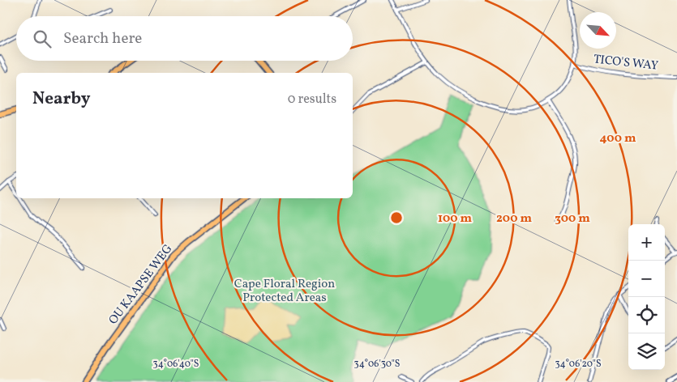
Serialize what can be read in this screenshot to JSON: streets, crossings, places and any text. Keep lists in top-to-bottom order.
{
  "streets": {
    "main road": ["OU KAAPSE WEG"],
    "street": ["TICO'S WAY"]
  },
  "parks": ["Cape Floral Region Protected Areas"],
  "north": "bottom right",
  "page": {
    "search": "Search here",
    "heading": ["Nearby", "0 results"],
    "map_buttons": ["+", "−"]
  },
  "coordinates": ["34°06'40\"S", "34°06'30\"S", "34°06'20\"S"],
  "rings": [
    "400 m",
    "100 m",
    "200 m",
    "300 m"
  ]
}
